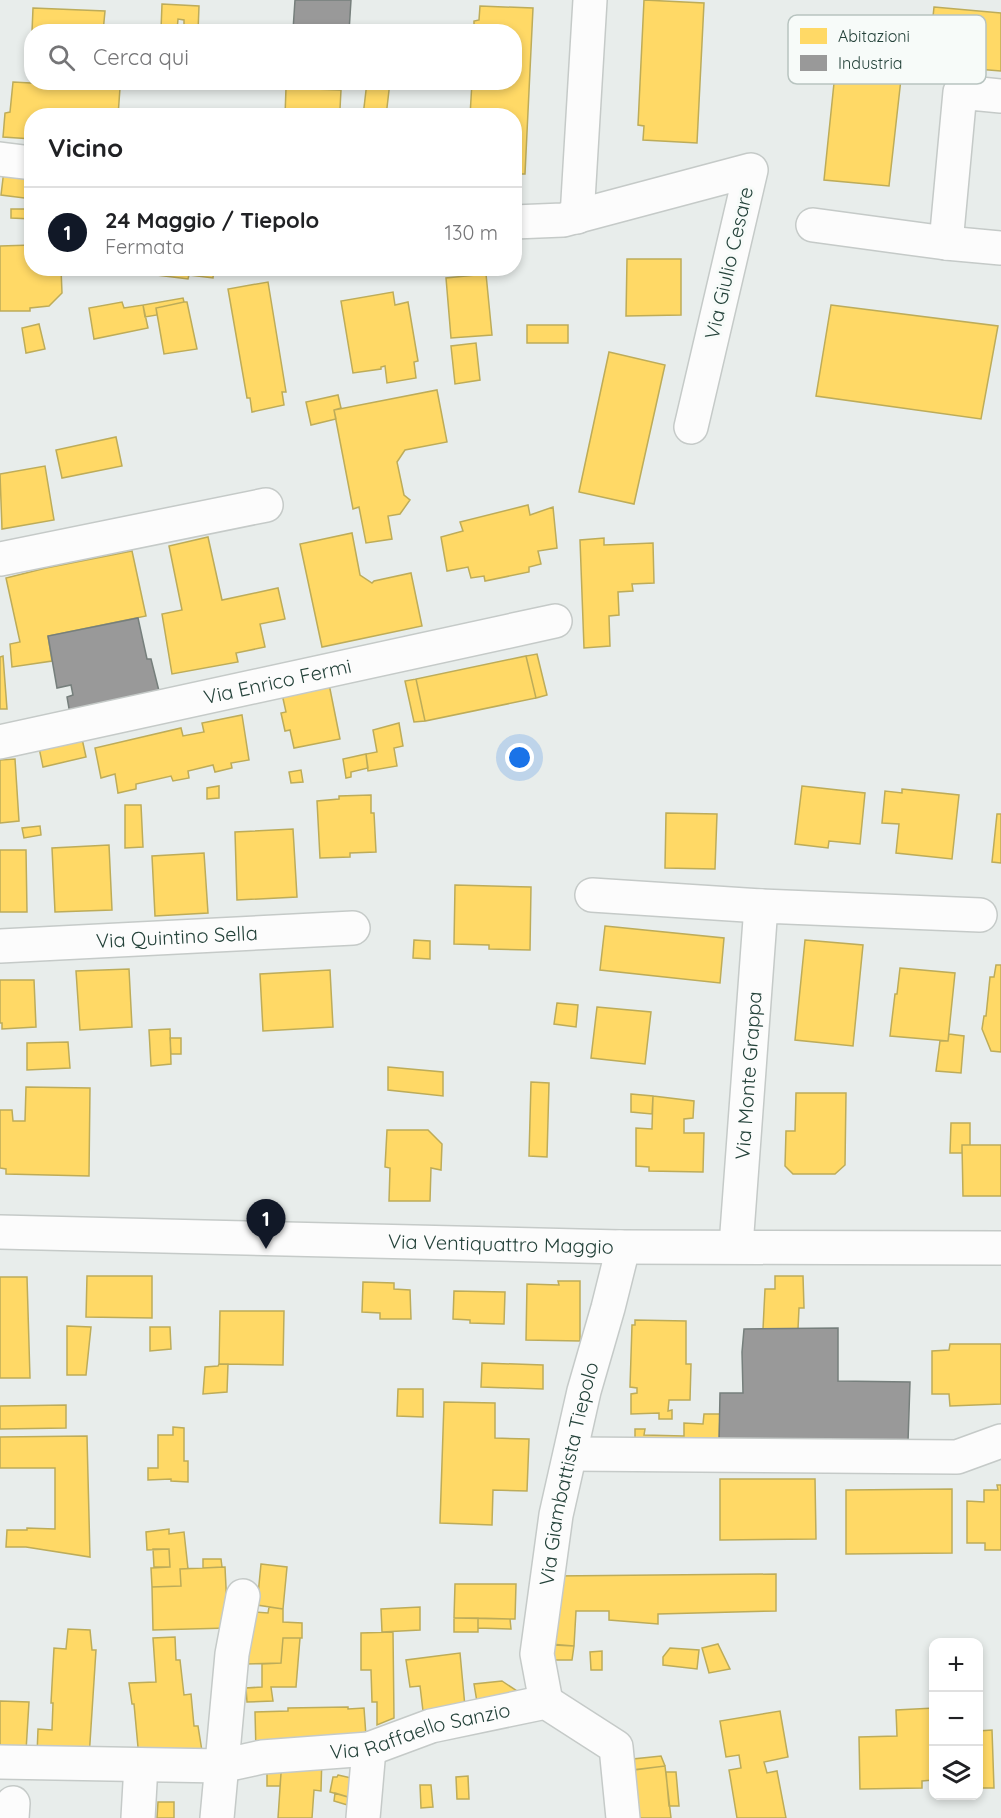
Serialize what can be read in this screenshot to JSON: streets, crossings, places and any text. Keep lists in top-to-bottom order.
{
  "streets": {
    "street": [
      "Via Giulio Cesare",
      "Via Enrico Fermi",
      "Via Quintino Sella",
      "Via Monte Grappa",
      "Via Ventiquattro Maggio",
      "Via Giambattista Tiepolo",
      "Via Raffaello Sanzio"
    ]
  },
  "crossings": [
    ["Via Monte Grappa", "Via Ventiquattro Maggio"],
    ["Via Ventiquattro Maggio", "Via Giambattista Tiepolo"],
    ["Via Giambattista Tiepolo", "Via Raffaello Sanzio"]
  ],
  "legend": ["Abitazioni", "Industria"],
  "page": {
    "search": "Cerca qui",
    "heading": "Vicino",
    "list": [
      {
        "mark": "1",
        "name": "24 Maggio / Tiepolo",
        "note": "Fermata",
        "value": "130 m"
      }
    ],
    "pins": "1",
    "map_buttons": ["+", "−"]
  }
}
